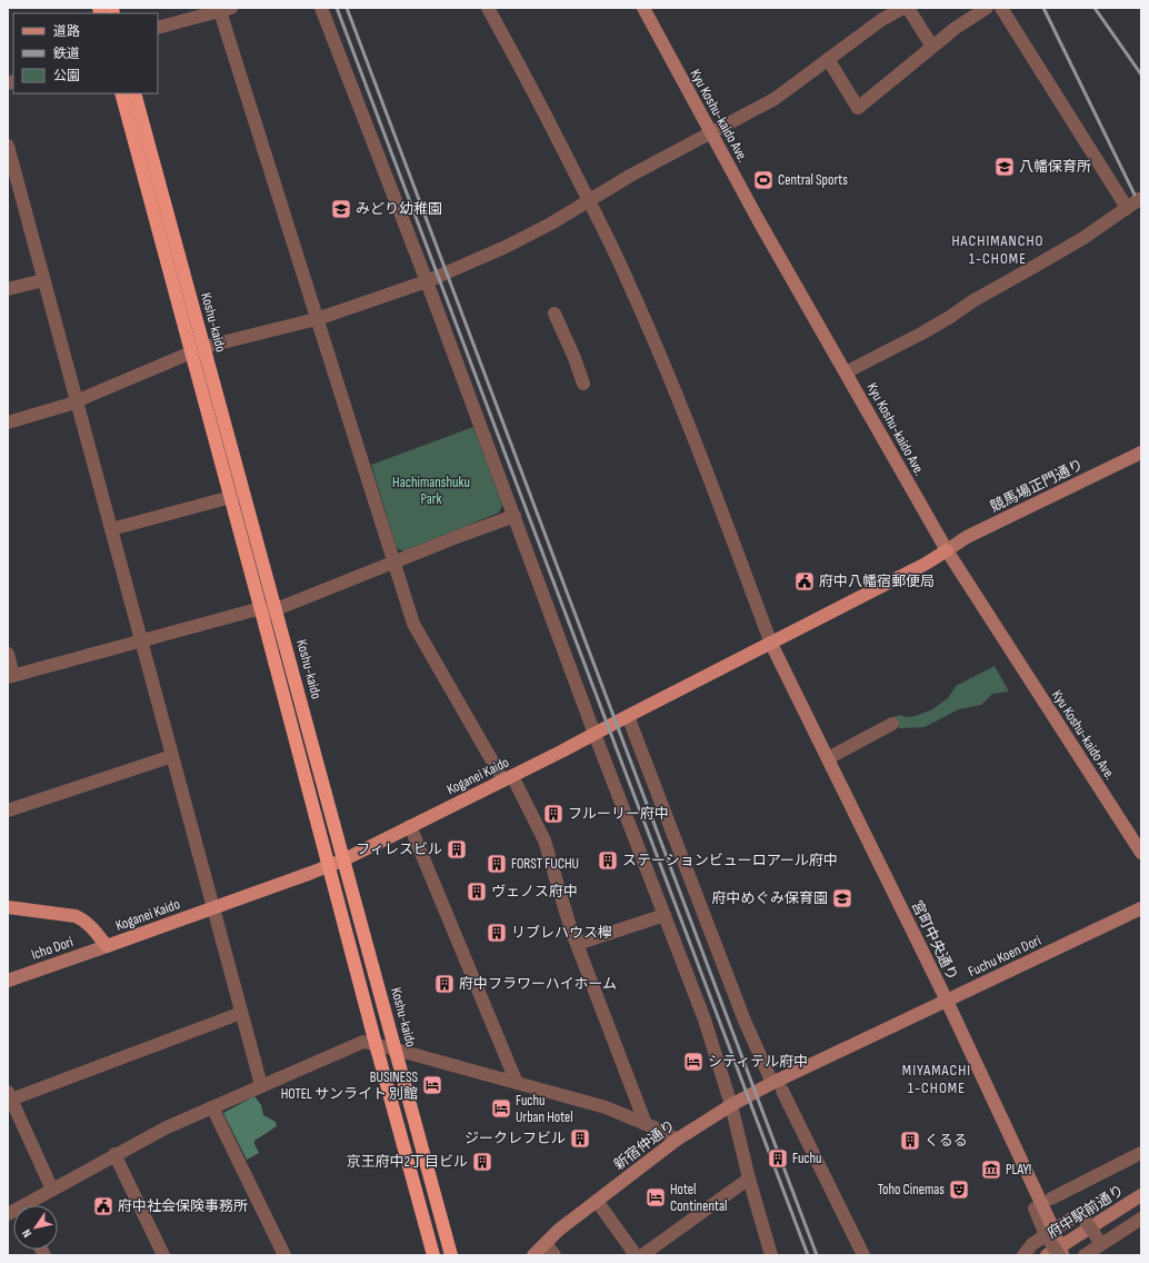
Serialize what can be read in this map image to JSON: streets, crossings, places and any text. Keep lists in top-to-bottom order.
{
  "streets": {
    "highway": ["Koshu-kaido"],
    "main road": ["Koganei Kaido"],
    "street": [
      "Kyu Koshu-kaido Ave.",
      "競馬場正門通り",
      "宮町中央通り",
      "Icho Dori",
      "Fuchu Koen Dori",
      "新宿仲通り",
      "府中駅前通り"
    ]
  },
  "crossings": [
    ["Kyu Koshu-kaido Ave.", "競馬場正門通り"],
    ["Kyu Koshu-kaido Ave.", "Koganei Kaido"],
    ["Koshu-kaido", "Koganei Kaido"],
    ["競馬場正門通り", "Koganei Kaido"],
    ["Koganei Kaido", "宮町中央通り"],
    ["Koganei Kaido", "Icho Dori"],
    ["宮町中央通り", "Fuchu Koen Dori"],
    ["宮町中央通り", "府中駅前通り"],
    ["Fuchu Koen Dori", "新宿仲通り"]
  ],
  "districts": ["HACHIMANCHO 1-CHOME", "MIYAMACHI 1-CHOME"],
  "parks": ["Hachimanshuku Park"],
  "places": {
    "school or university": ["八幡保育所", "みどり幼稚園", "府中めぐみ保育園"],
    "sports": ["Central Sports"],
    "public building": ["府中八幡宿郵便局", "府中社会保険事務所"],
    "building": [
      "フルーリー府中",
      "フィレスビル",
      "ステーションビューロアール府中",
      "FORST FUCHU",
      "ヴェノス府中",
      "リブレハウス欅",
      "府中フラワーハイホーム",
      "ジークレフビル",
      "くるる",
      "Fuchu",
      "京王府中2丁目ビル"
    ],
    "hotel": [
      "シティテル府中",
      "BUSINESS HOTEL サンライト 別館",
      "Fuchu Urban Hotel",
      "Hotel Continental"
    ],
    "museum": ["PLAY!"],
    "theatre": ["Toho Cinemas"]
  },
  "legend": ["道路", "鉄道", "公園"],
  "north": "bottom left"
}
